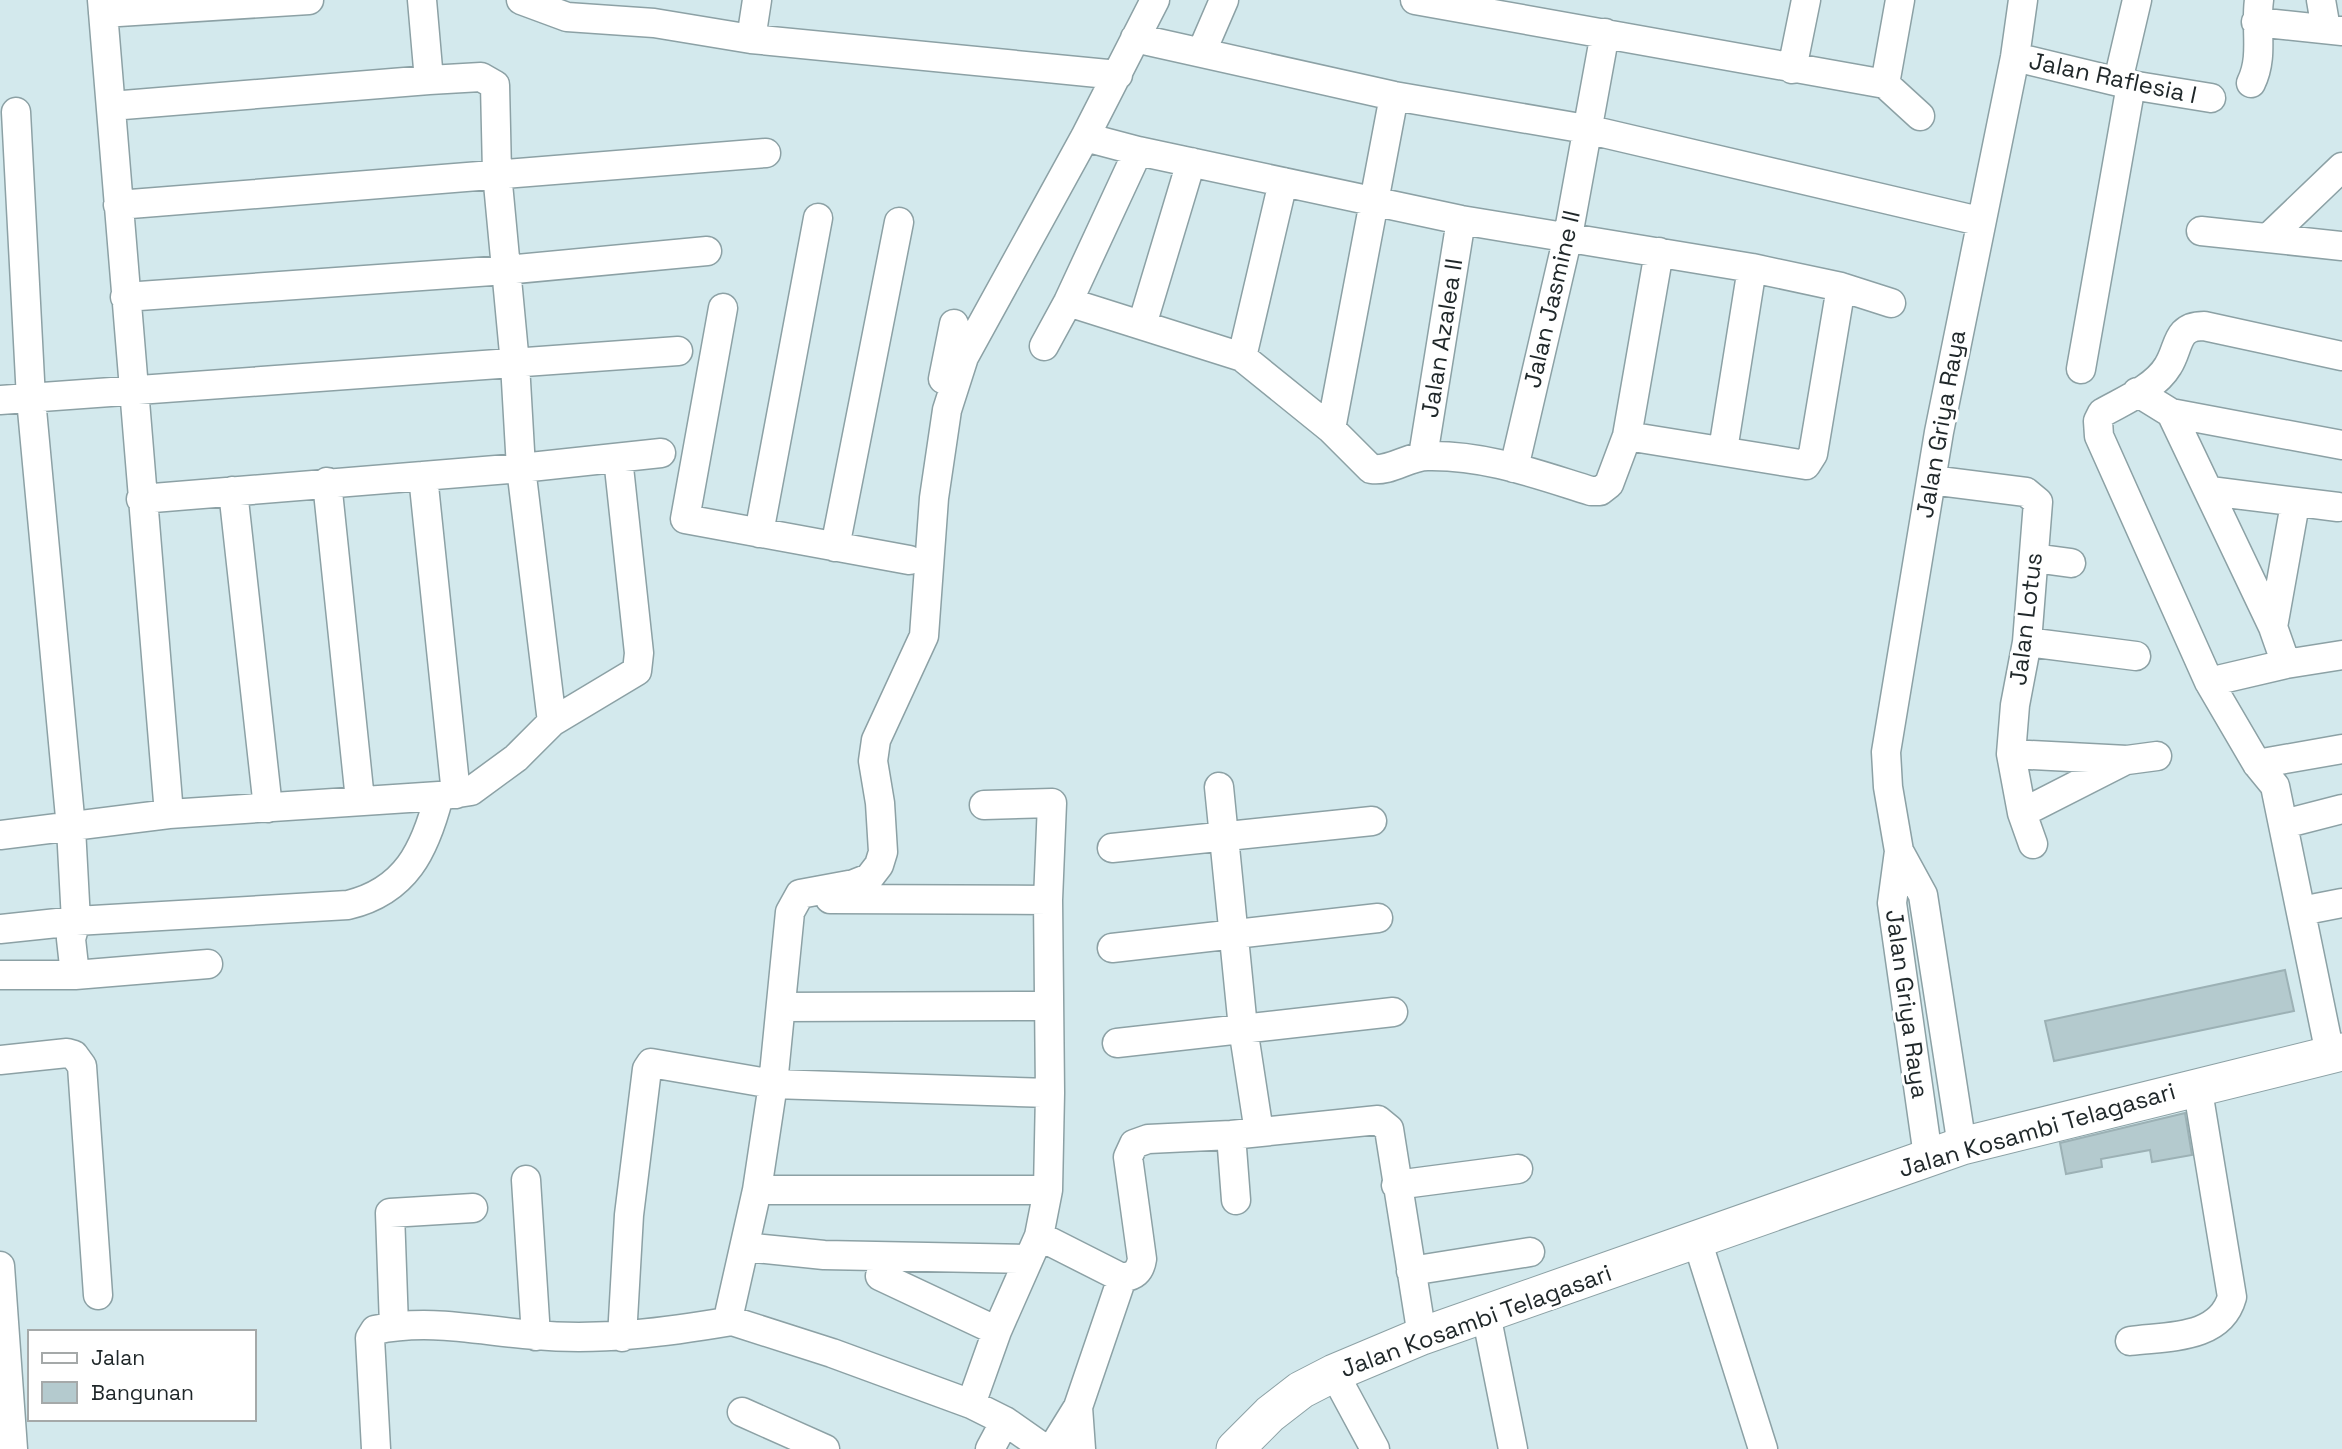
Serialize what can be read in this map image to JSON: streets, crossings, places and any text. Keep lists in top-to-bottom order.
{
  "streets": {
    "main road": ["Jalan Kosambi Telagasari"],
    "street": [
      "Jalan Raflesia I",
      "Jalan Jasmine II",
      "Jalan Azalea II",
      "Jalan Griya Raya",
      "Jalan Lotus"
    ]
  },
  "crossings": [
    ["Jalan Raflesia I", "Jalan Griya Raya"],
    ["Jalan Griya Raya", "Jalan Lotus"],
    ["Jalan Griya Raya", "Jalan Kosambi Telagasari"]
  ],
  "legend": ["Jalan", "Bangunan"]
}
